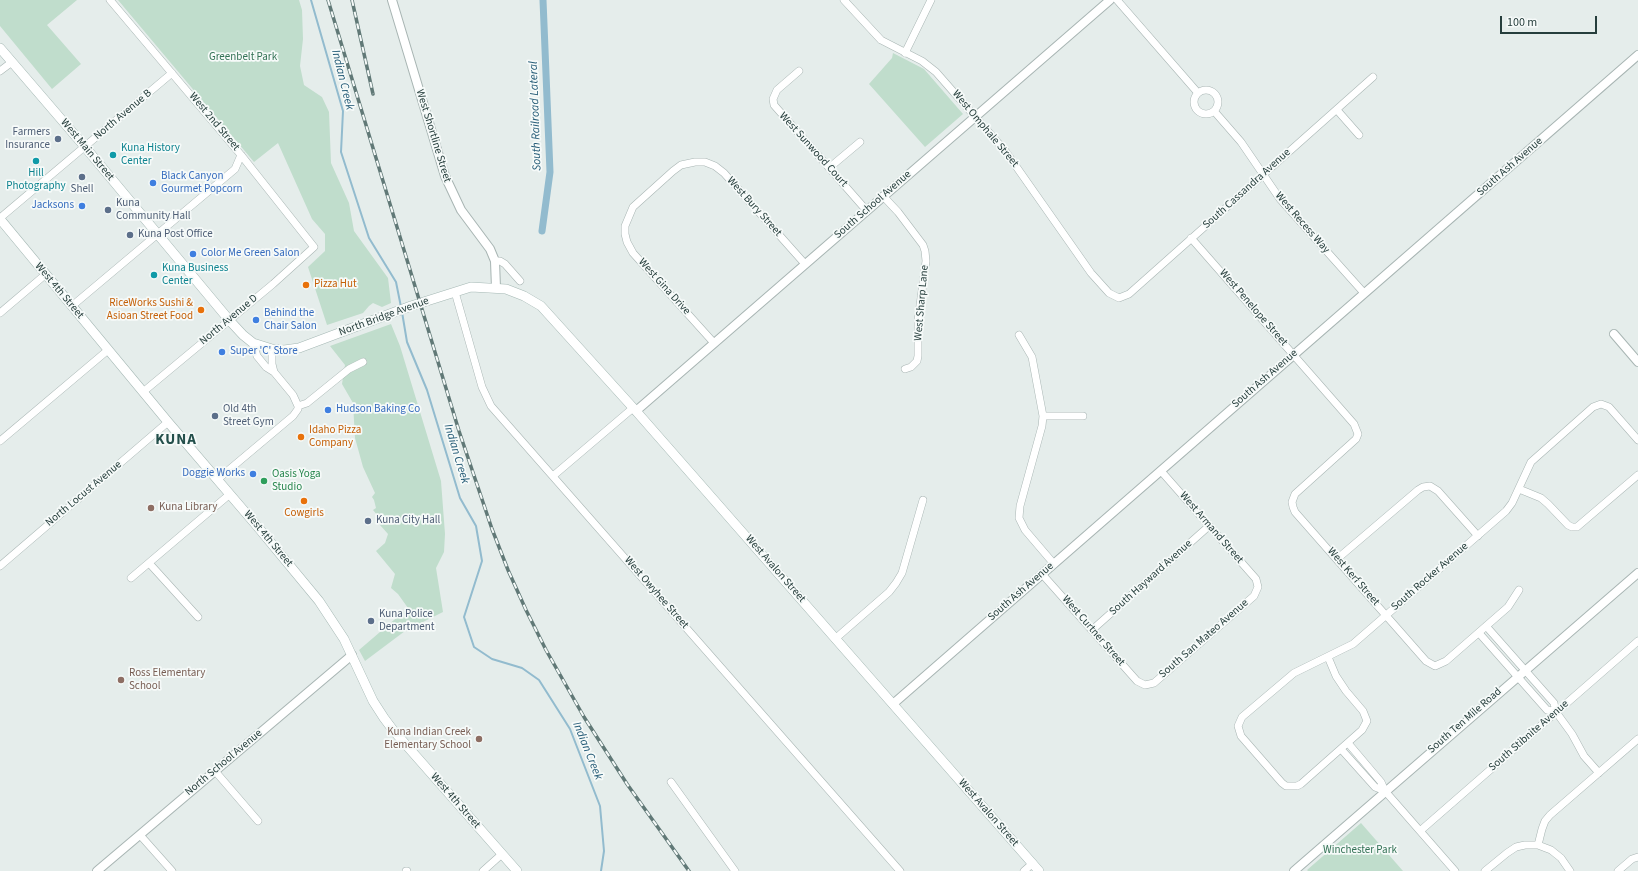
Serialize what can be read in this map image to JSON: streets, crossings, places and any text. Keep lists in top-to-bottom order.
{
  "streets": {
    "main road": [
      "West Main Street",
      "West 4th Street",
      "North Bridge Avenue",
      "West Avalon Street"
    ],
    "street": [
      "North Avenue B",
      "West 2nd Street",
      "West Omphale Street",
      "West Shortline Street",
      "West Sunwood Court",
      "South Ash Avenue",
      "South Cassandra Avenue",
      "South School Avenue",
      "West Bury Street",
      "West Recess Way",
      "West Gina Drive",
      "West Sharp Lane",
      "West Penelope Street",
      "North Avenue D",
      "North Locust Avenue",
      "West Armand Street",
      "West Kerf Street",
      "South Rocker Avenue",
      "South Hayward Avenue",
      "West Owyhee Street",
      "West Curtner Street",
      "South San Mateo Avenue",
      "South Ten Mile Road",
      "South Stibnite Avenue",
      "North School Avenue"
    ]
  },
  "crossings": [
    ["North Avenue B", "West 2nd Street"],
    ["North Avenue B", "West Main Street"],
    ["North Avenue B", "West 4th Street"],
    ["West 2nd Street", "North Avenue D"],
    ["West Omphale Street", "South Cassandra Avenue"],
    ["West Omphale Street", "South School Avenue"],
    ["West Shortline Street", "North Bridge Avenue"],
    ["West Shortline Street", "West Avalon Street"],
    ["West Main Street", "North Bridge Avenue"],
    ["West Main Street", "North Avenue D"],
    ["West Sunwood Court", "South School Avenue"],
    ["South Ash Avenue", "West Recess Way"],
    ["South Ash Avenue", "West Penelope Street"],
    ["South Ash Avenue", "West Armand Street"],
    ["South Ash Avenue", "West Avalon Street"],
    ["South Ash Avenue", "West Curtner Street"],
    ["South Cassandra Avenue", "West Recess Way"],
    ["South Cassandra Avenue", "West Penelope Street"],
    ["South School Avenue", "West Bury Street"],
    ["South School Avenue", "West Gina Drive"],
    ["South School Avenue", "West Sharp Lane"],
    ["South School Avenue", "West Avalon Street"],
    ["West Bury Street", "West Gina Drive"],
    ["West 4th Street", "North Avenue D"],
    ["West 4th Street", "North Locust Avenue"],
    ["West 4th Street", "North School Avenue"],
    ["West Penelope Street", "West Kerf Street"],
    ["North Bridge Avenue", "West Avalon Street"],
    ["North Bridge Avenue", "West Owyhee Street"],
    ["West Armand Street", "South Hayward Avenue"],
    ["West Armand Street", "South San Mateo Avenue"],
    ["West Kerf Street", "South Rocker Avenue"],
    ["South Hayward Avenue", "West Curtner Street"],
    ["West Curtner Street", "South San Mateo Avenue"]
  ],
  "districts": ["KUNA"],
  "water": ["Indian Creek", "South Railroad Lateral"],
  "parks": ["Greenbelt Park", "Winchester Park"],
  "places": [
    "Farmers Insurance",
    "Kuna History Center",
    "Hill Photography",
    "Shell",
    "Black Canyon Gourmet Popcorn",
    "Jacksons",
    "Kuna Community Hall",
    "Kuna Post Office",
    "Color Me Green Salon",
    "Kuna Business Center",
    "Pizza Hut",
    "RiceWorks Sushi & Asioan Street Food",
    "Behind the Chair Salon",
    "Super 'C' Store",
    "Hudson Baking Co",
    "Old 4th Street Gym",
    "Idaho Pizza Company",
    "Doggie Works",
    "Oasis Yoga Studio",
    "Cowgirls",
    "Kuna Library",
    "Kuna City Hall",
    "Kuna Police Department",
    "Ross Elementary School",
    "Kuna Indian Creek Elementary School"
  ],
  "scale_bar": "100 m"
}
